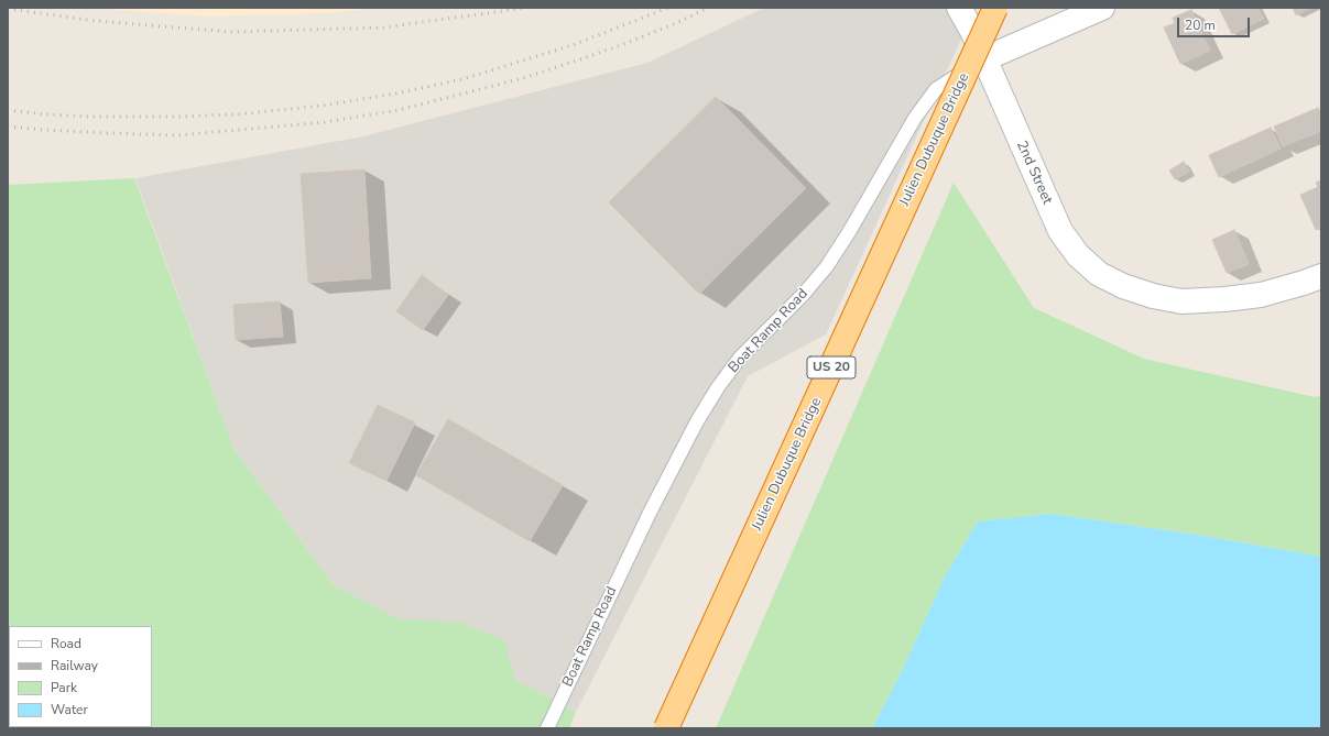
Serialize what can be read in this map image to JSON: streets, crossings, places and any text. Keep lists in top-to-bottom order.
{
  "streets": {
    "highway": ["Julien Dubuque Bridge", "US 20"],
    "street": ["2nd Street"],
    "lane": ["Boat Ramp Road"]
  },
  "crossings": [
    ["2nd Street", "Boat Ramp Road"]
  ],
  "legend": [
    "Road",
    "Railway",
    "Park",
    "Water"
  ],
  "scale_bar": "20 m"
}
